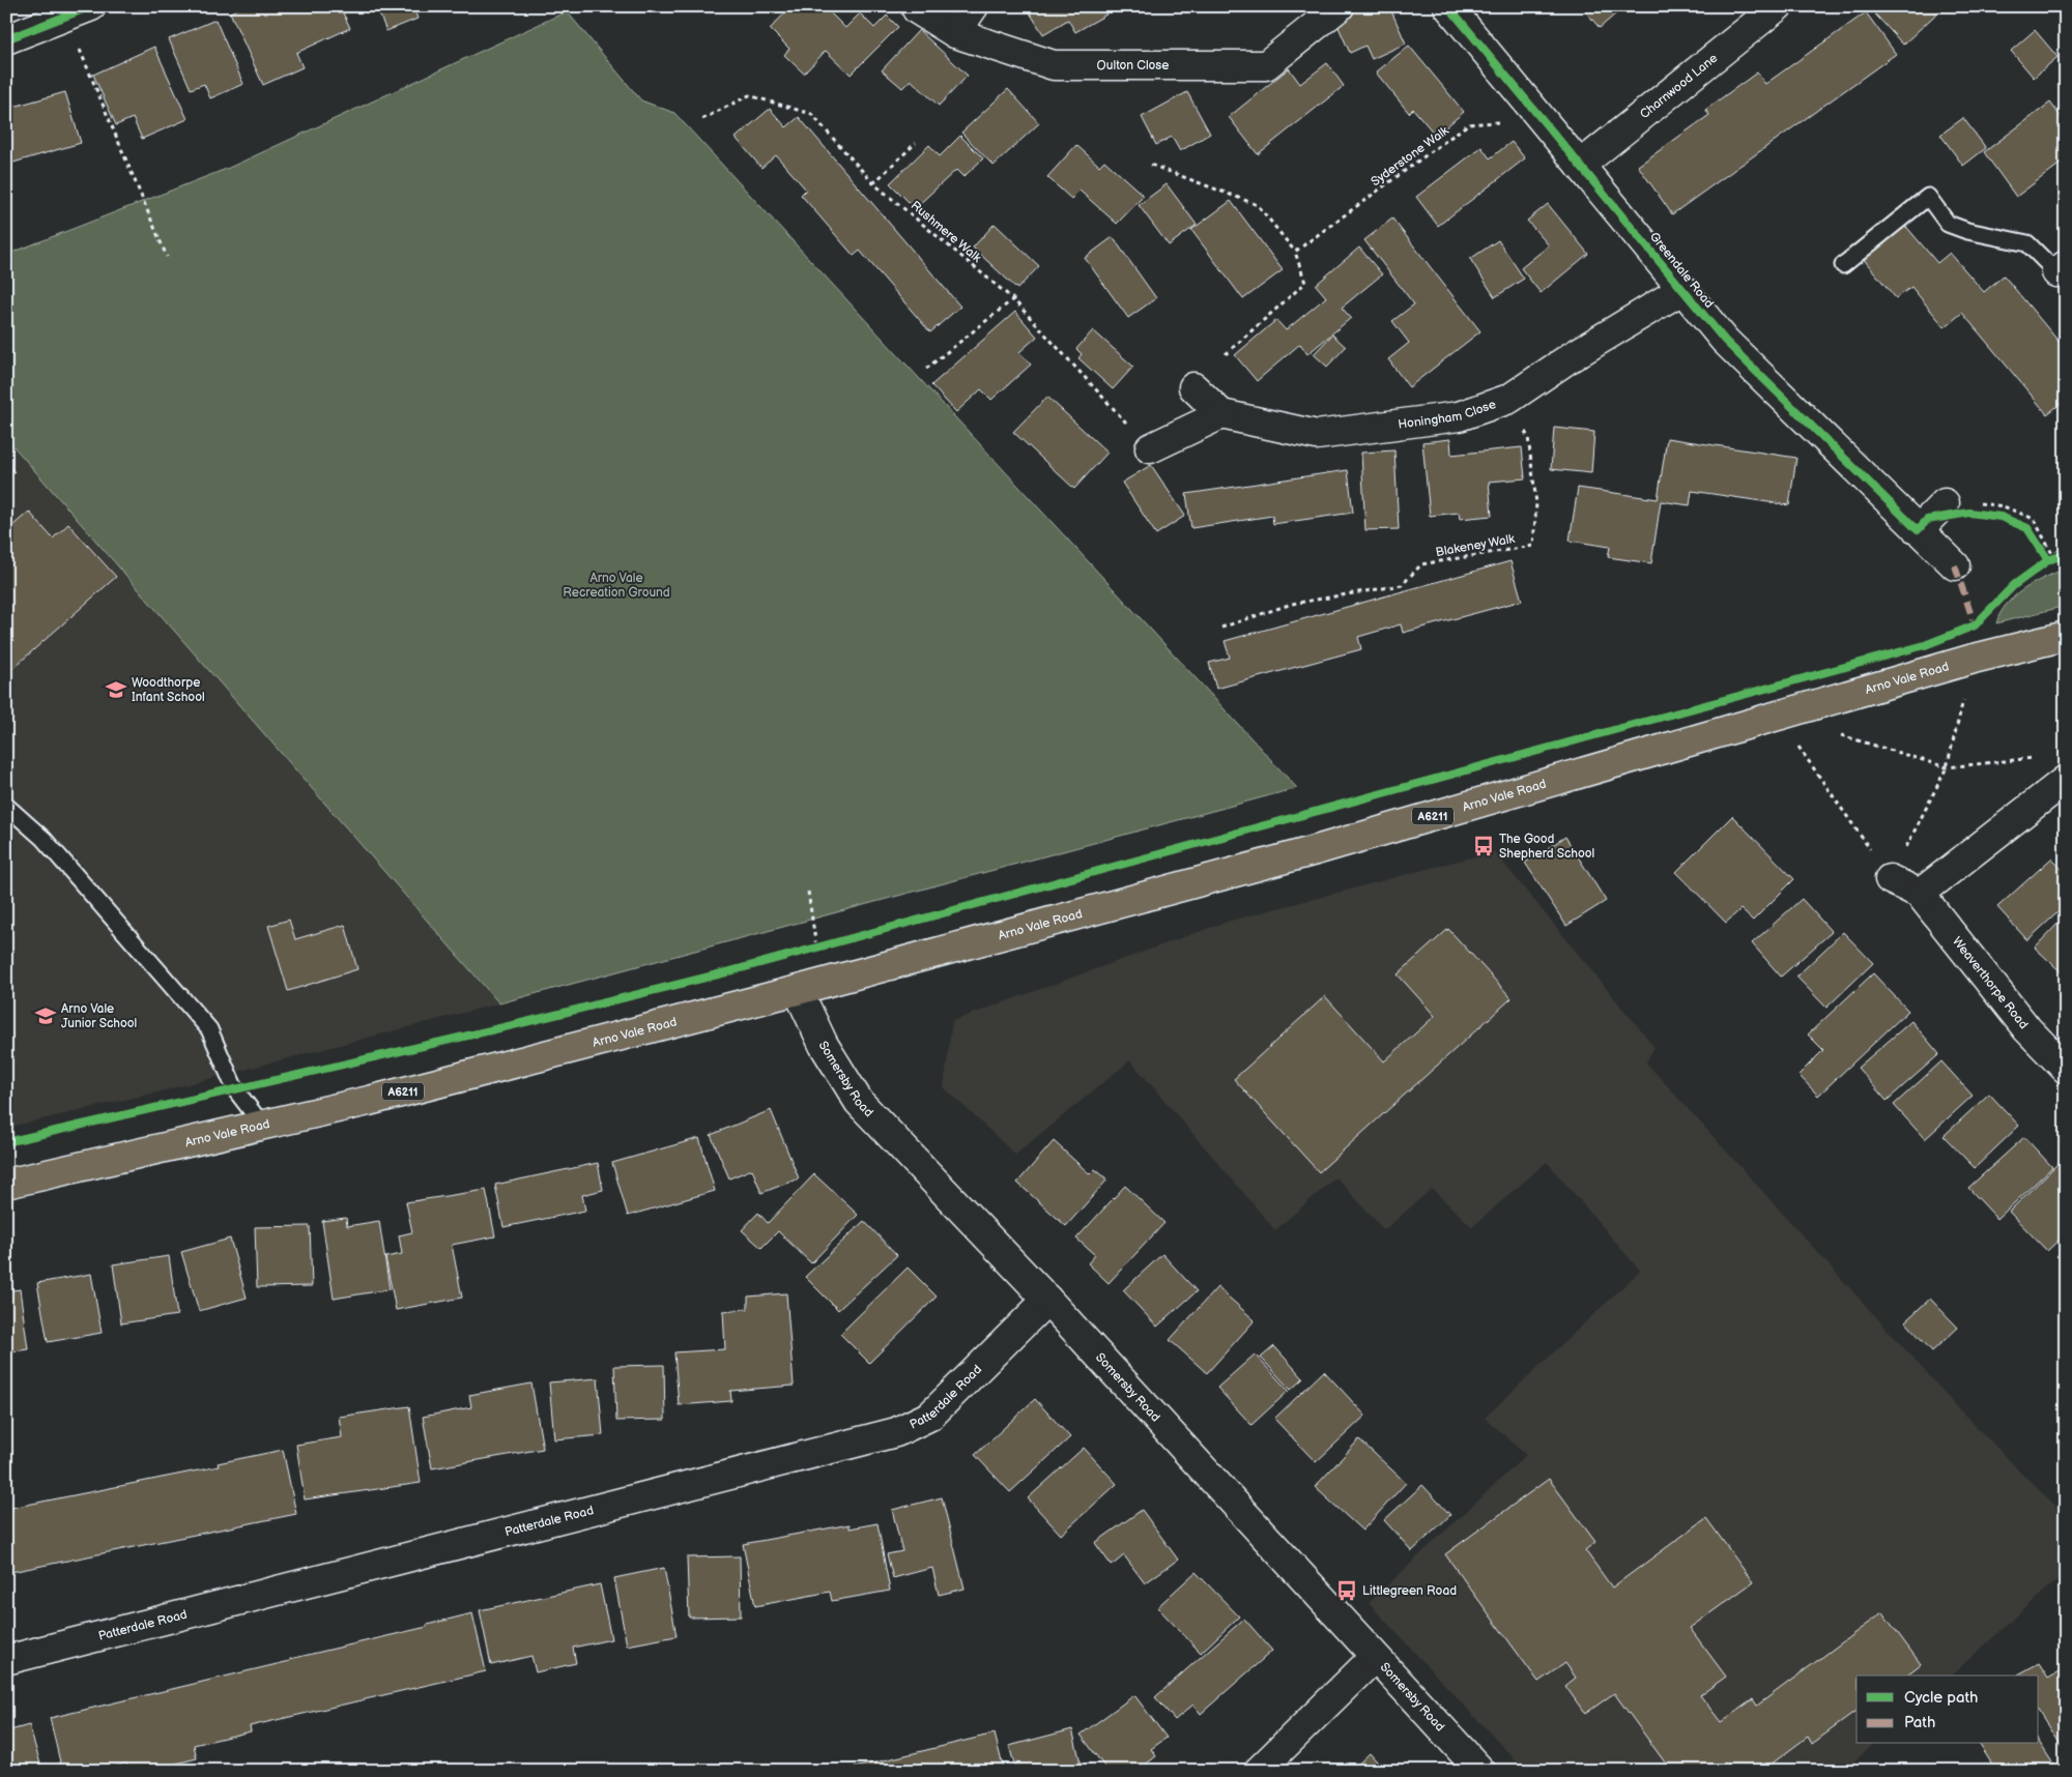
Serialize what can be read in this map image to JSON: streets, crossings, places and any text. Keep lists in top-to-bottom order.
{
  "streets": {
    "main road": ["Arno Vale Road", "A6211"],
    "street": [
      "Oulton Close",
      "Charnwood Lane",
      "Greendale Road",
      "Honingham Close",
      "Weaverthorpe Road",
      "Somersby Road",
      "Patterdale Road"
    ],
    "path": ["Syderstone Walk", "Rushmere Walk", "Blakeney Walk"]
  },
  "crossings": [
    ["Charnwood Lane", "Greendale Road"],
    ["Syderstone Walk", "Greendale Road"],
    ["Greendale Road", "Honingham Close"],
    ["Honingham Close", "Blakeney Walk"],
    ["Arno Vale Road", "Somersby Road"],
    ["Somersby Road", "Patterdale Road"]
  ],
  "parks": ["Arno Vale Recreation Ground"],
  "places": {
    "school or university": ["Woodthorpe Infant School", "Arno Vale Junior School"],
    "bus stop": ["The Good Shepherd School", "Littlegreen Road"]
  },
  "legend": ["Cycle path", "Path"]
}
